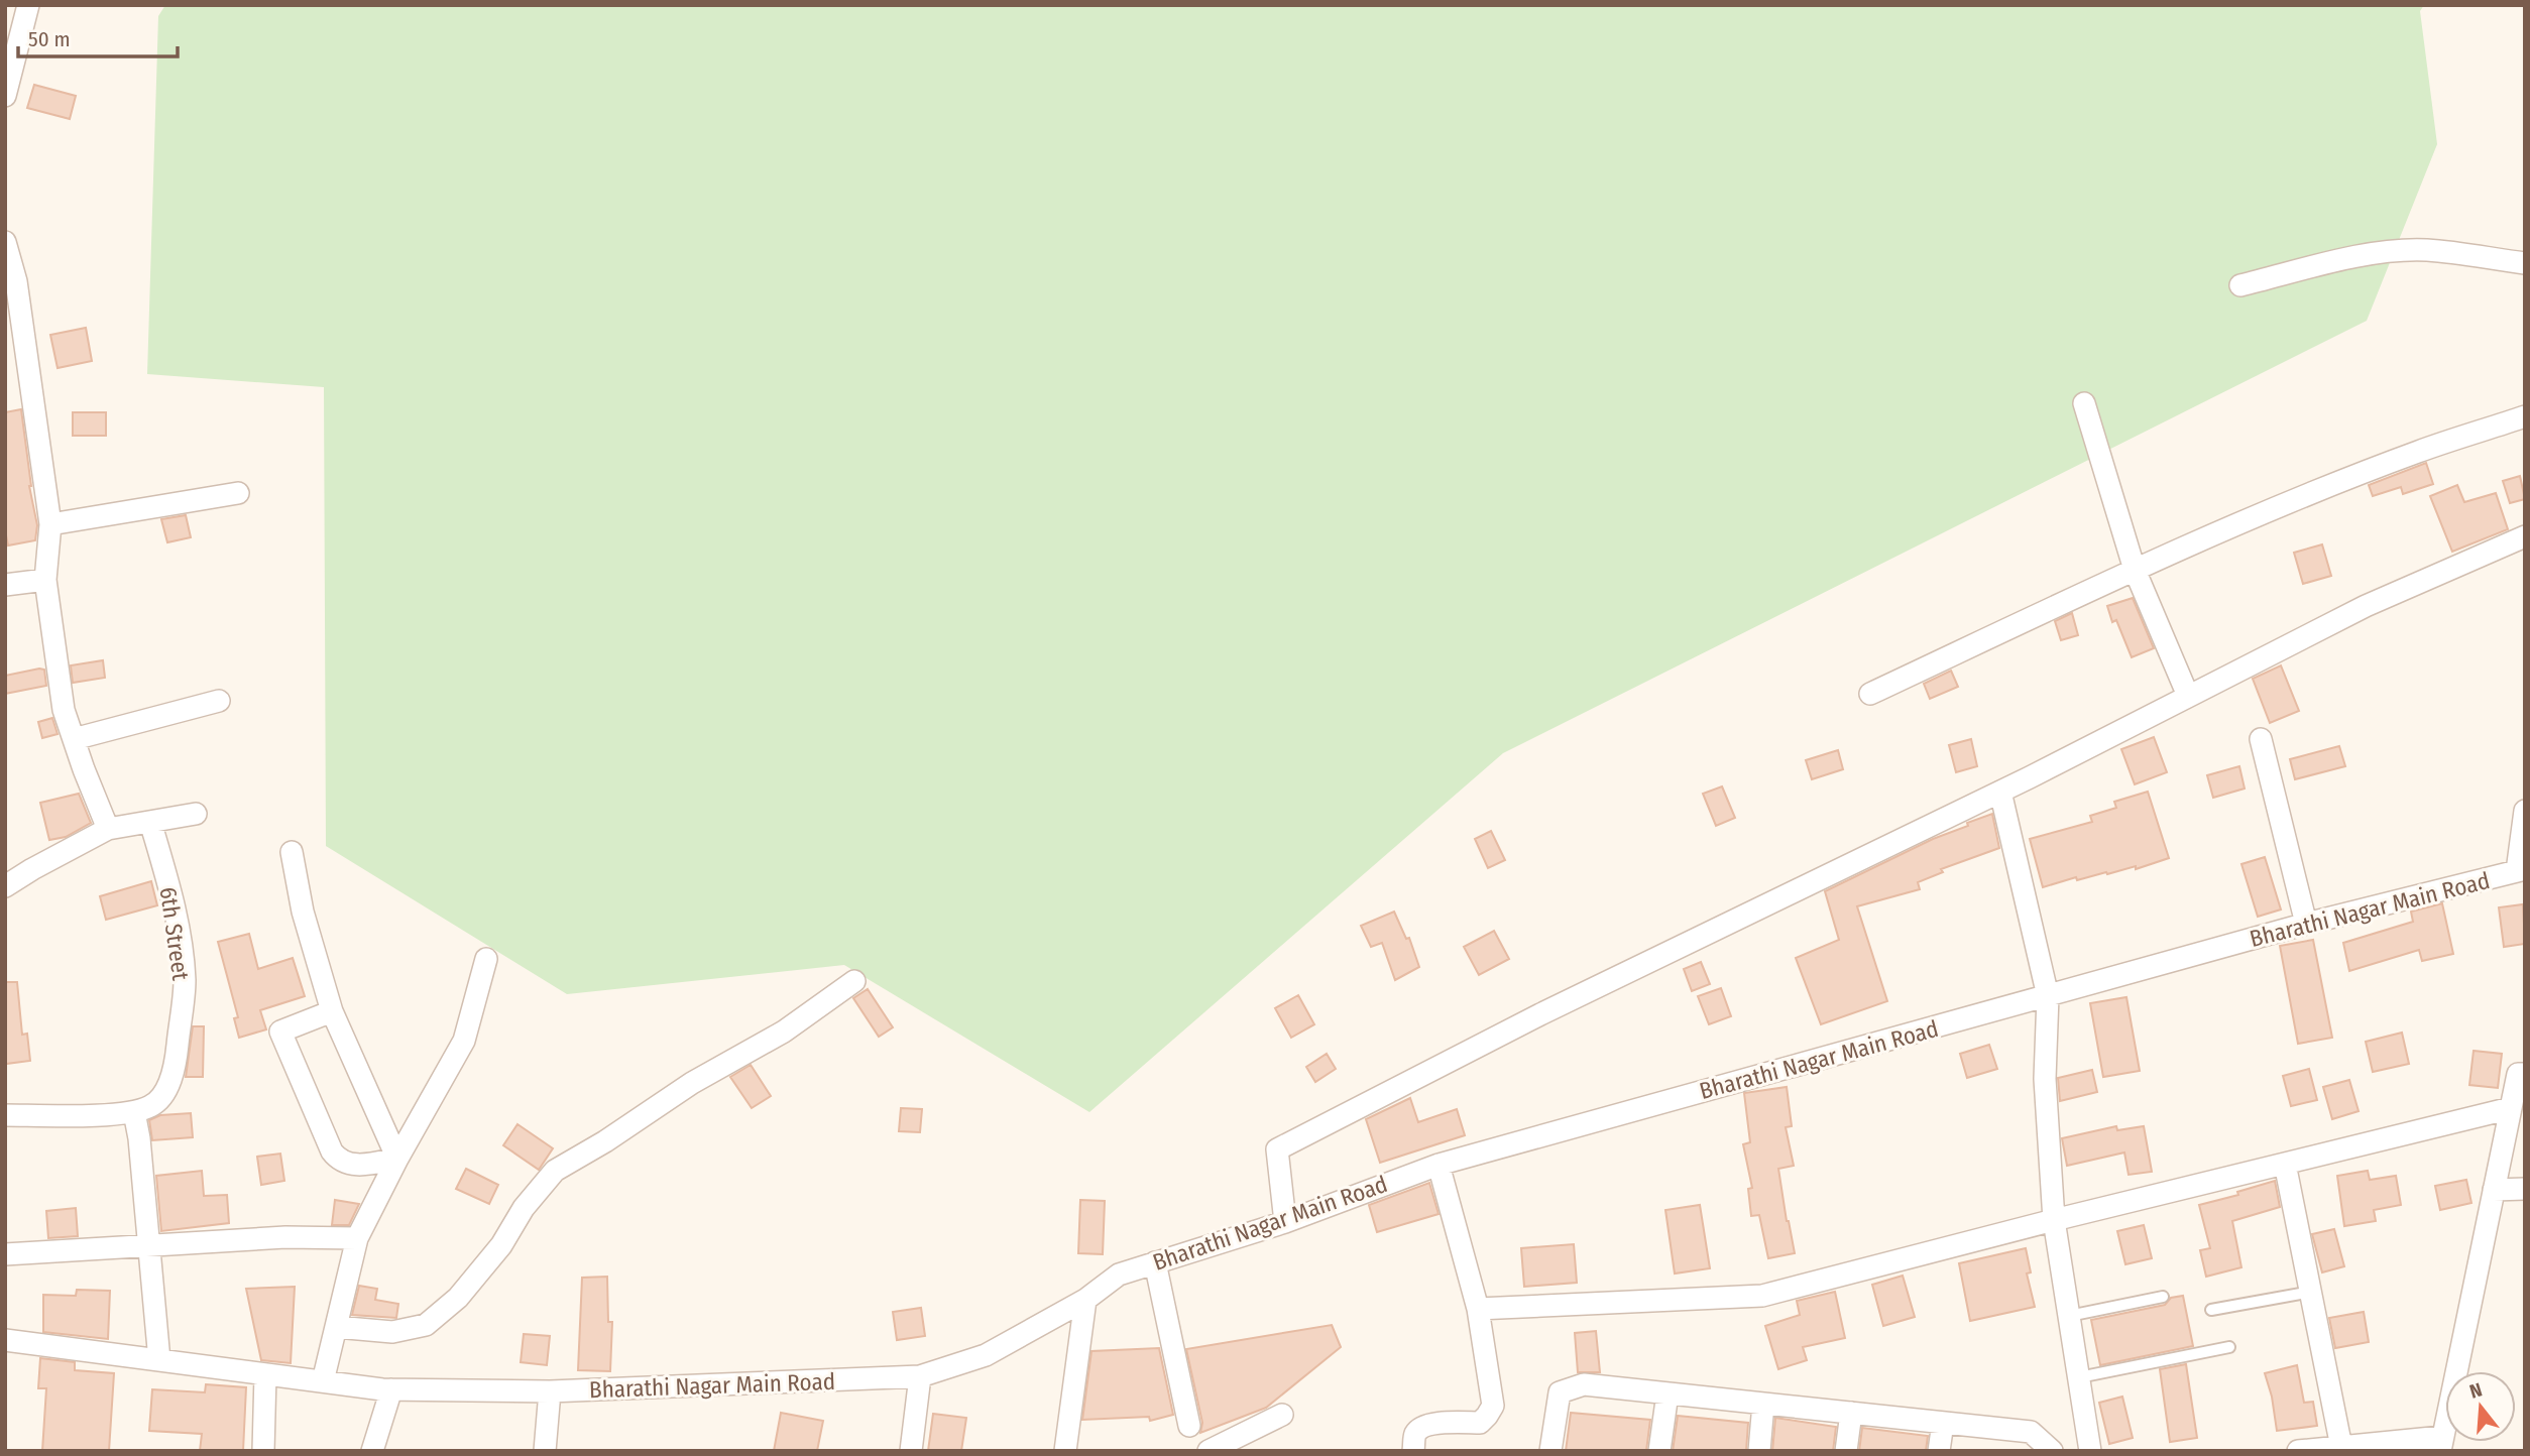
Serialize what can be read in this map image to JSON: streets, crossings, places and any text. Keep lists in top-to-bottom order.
{
  "streets": {
    "street": ["Bharathi Nagar Main Road", "6th Street"]
  },
  "scale_bar": "50 m",
  "north": "top"
}
